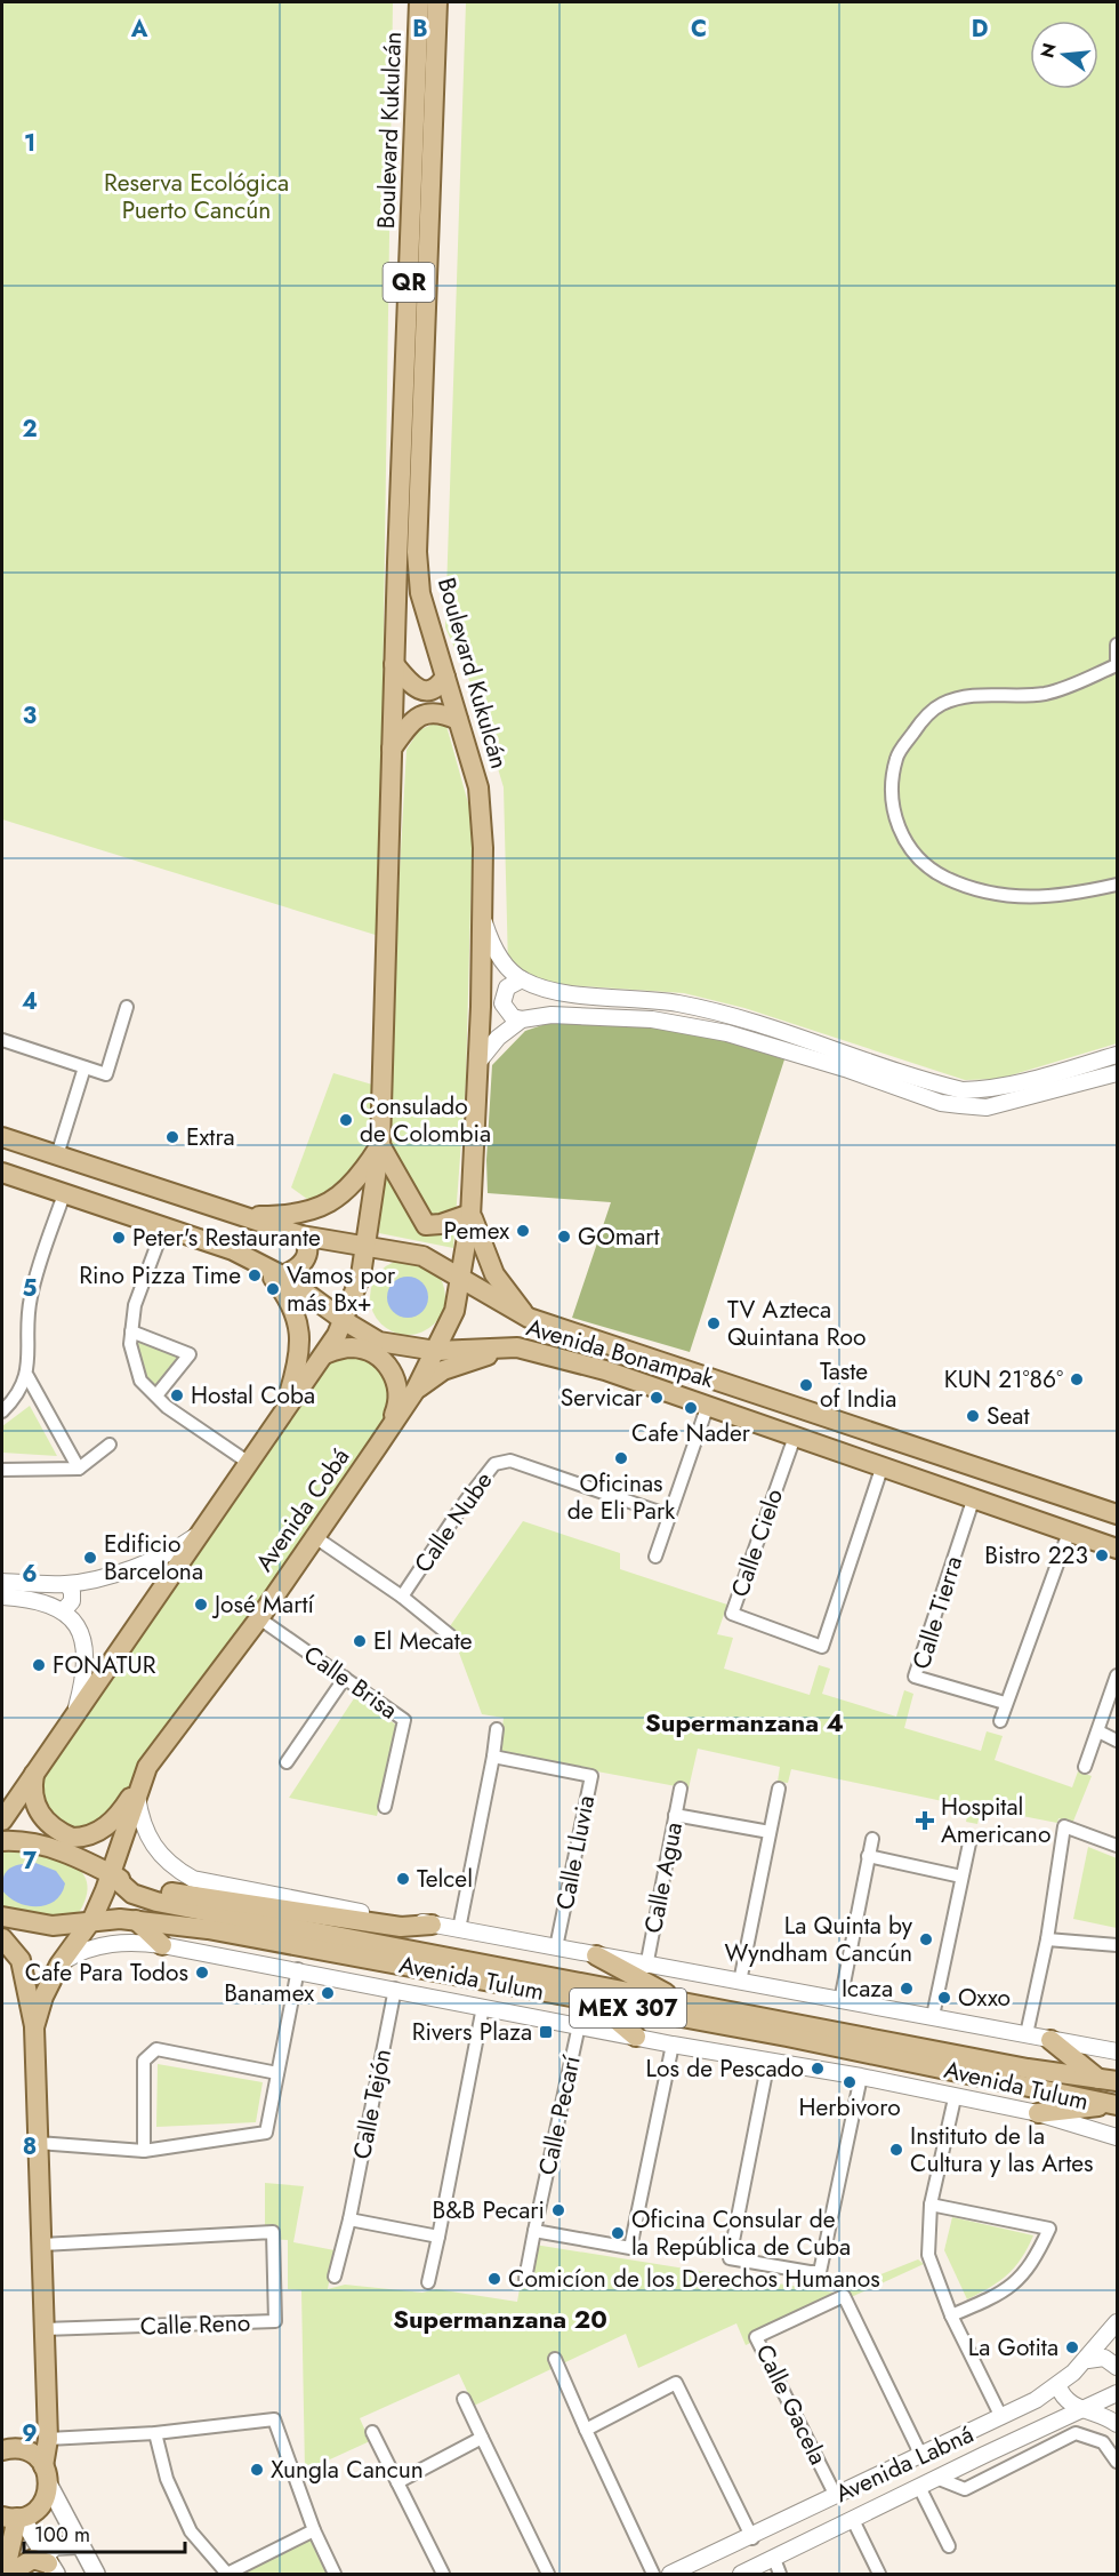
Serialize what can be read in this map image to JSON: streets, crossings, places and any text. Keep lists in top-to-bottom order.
{
  "streets": {
    "main road": [
      "Boulevard Kukulcán",
      "QR",
      "Avenida Bonampak",
      "Avenida Cobá",
      "Avenida Tulum",
      "MEX 307"
    ],
    "street": [
      "Calle Nube",
      "Calle Cielo",
      "Calle Tierra",
      "Calle Brisa",
      "Calle Lluvia",
      "Calle Agua",
      "Calle Tejón",
      "Calle Pecarí",
      "Calle Reno",
      "Calle Gacela",
      "Avenida Labná"
    ]
  },
  "crossings": [
    ["Boulevard Kukulcán", "Avenida Bonampak"],
    ["Boulevard Kukulcán", "Avenida Cobá"],
    ["Avenida Bonampak", "Avenida Cobá"],
    ["Avenida Bonampak", "Calle Cielo"],
    ["Avenida Bonampak", "Calle Tierra"],
    ["Avenida Cobá", "Calle Nube"],
    ["Avenida Cobá", "Calle Brisa"],
    ["Avenida Cobá", "Avenida Tulum"],
    ["Calle Lluvia", "Avenida Tulum"],
    ["Calle Agua", "Avenida Tulum"],
    ["Avenida Tulum", "Calle Tejón"],
    ["Avenida Tulum", "Calle Pecarí"],
    ["Calle Gacela", "Avenida Labná"]
  ],
  "districts": ["Supermanzana 4", "Supermanzana 20"],
  "parks": ["Reserva Ecológica Puerto Cancún"],
  "places": {
    "other": [
      "Consulado de Colombia",
      "Extra",
      "Pemex",
      "GOmart",
      "Peter's Restaurante",
      "Rino Pizza Time",
      "Vamos por más Bx+",
      "TV Azteca Quintana Roo",
      "KUN 21º86º",
      "Taste of India",
      "Hostal Coba",
      "Servicar",
      "Cafe Nader",
      "Seat",
      "Oficinas de Eli Park",
      "Bistro 223",
      "Edificio Barcelona",
      "José Martí",
      "El Mecate",
      "FONATUR",
      "Telcel",
      "La Quinta by Wyndham Cancún",
      "Cafe Para Todos",
      "Icaza",
      "Banamex",
      "Oxxo",
      "Los de Pescado",
      "Herbivoro",
      "Instituto de la Cultura y las Artes",
      "B&B Pecari",
      "Oficina Consular de la República de Cuba",
      "Comicíon de los Derechos Humanos",
      "La Gotita",
      "Xungla Cancun"
    ],
    "health": ["Hospital Americano"],
    "transit": ["Rivers Plaza"]
  },
  "scale_bar": "100 m",
  "north": "left",
  "grid": {
    "columns": [
      "A",
      "B",
      "C",
      "D"
    ],
    "rows": [
      "1",
      "2",
      "3",
      "4",
      "5",
      "6",
      "7",
      "8",
      "9"
    ]
  }
}
